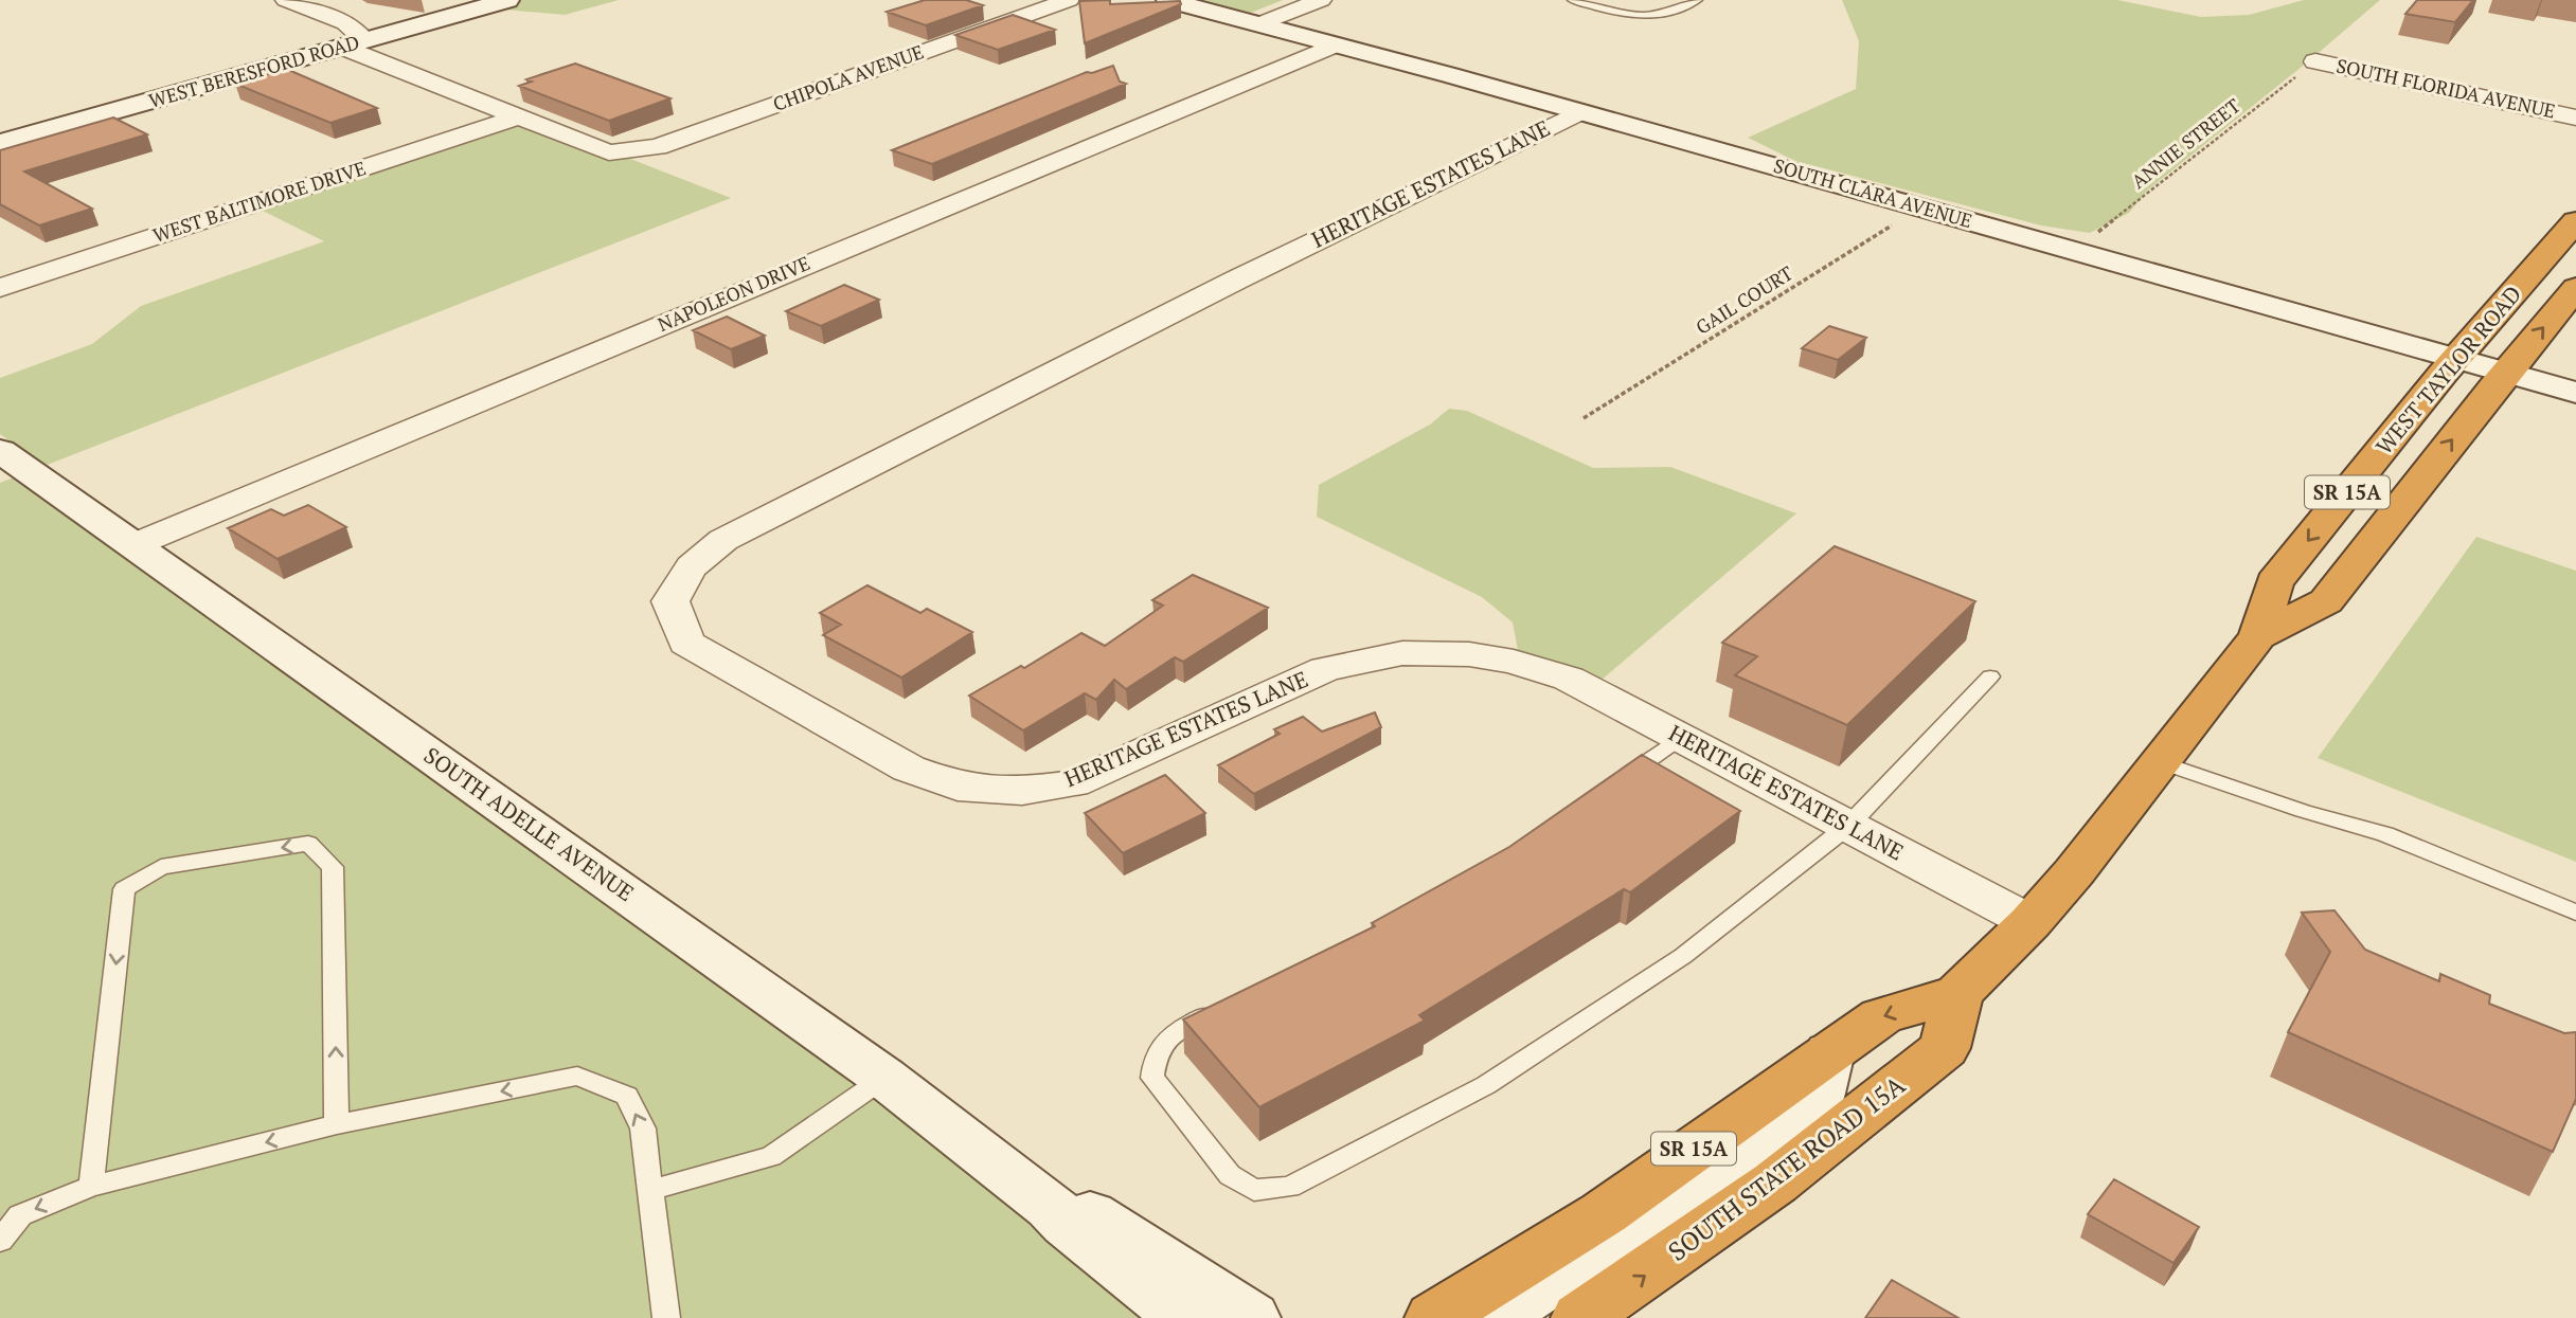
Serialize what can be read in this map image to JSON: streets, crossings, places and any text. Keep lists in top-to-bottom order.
{
  "streets": {
    "highway": ["WEST TAYLOR ROAD", "SR 15A", "SOUTH STATE ROAD 15A"],
    "street": [
      "WEST BERESFORD ROAD",
      "CHIPOLA AVENUE",
      "SOUTH FLORIDA AVENUE",
      "HERITAGE ESTATES LANE",
      "SOUTH CLARA AVENUE",
      "WEST BALTIMORE DRIVE",
      "NAPOLEON DRIVE",
      "SOUTH ADELLE AVENUE"
    ],
    "path": ["ANNIE STREET", "GAIL COURT"]
  },
  "crossings": [
    ["CHIPOLA AVENUE", "WEST BALTIMORE DRIVE"],
    ["SOUTH FLORIDA AVENUE", "ANNIE STREET"],
    ["ANNIE STREET", "SOUTH CLARA AVENUE"],
    ["HERITAGE ESTATES LANE", "SOUTH CLARA AVENUE"],
    ["HERITAGE ESTATES LANE", "SR 15A"],
    ["SOUTH CLARA AVENUE", "NAPOLEON DRIVE"],
    ["SOUTH CLARA AVENUE", "GAIL COURT"],
    ["SOUTH CLARA AVENUE", "WEST TAYLOR ROAD"],
    ["NAPOLEON DRIVE", "SOUTH ADELLE AVENUE"],
    ["WEST TAYLOR ROAD", "SR 15A"],
    ["SR 15A", "SOUTH STATE ROAD 15A"]
  ]
}
